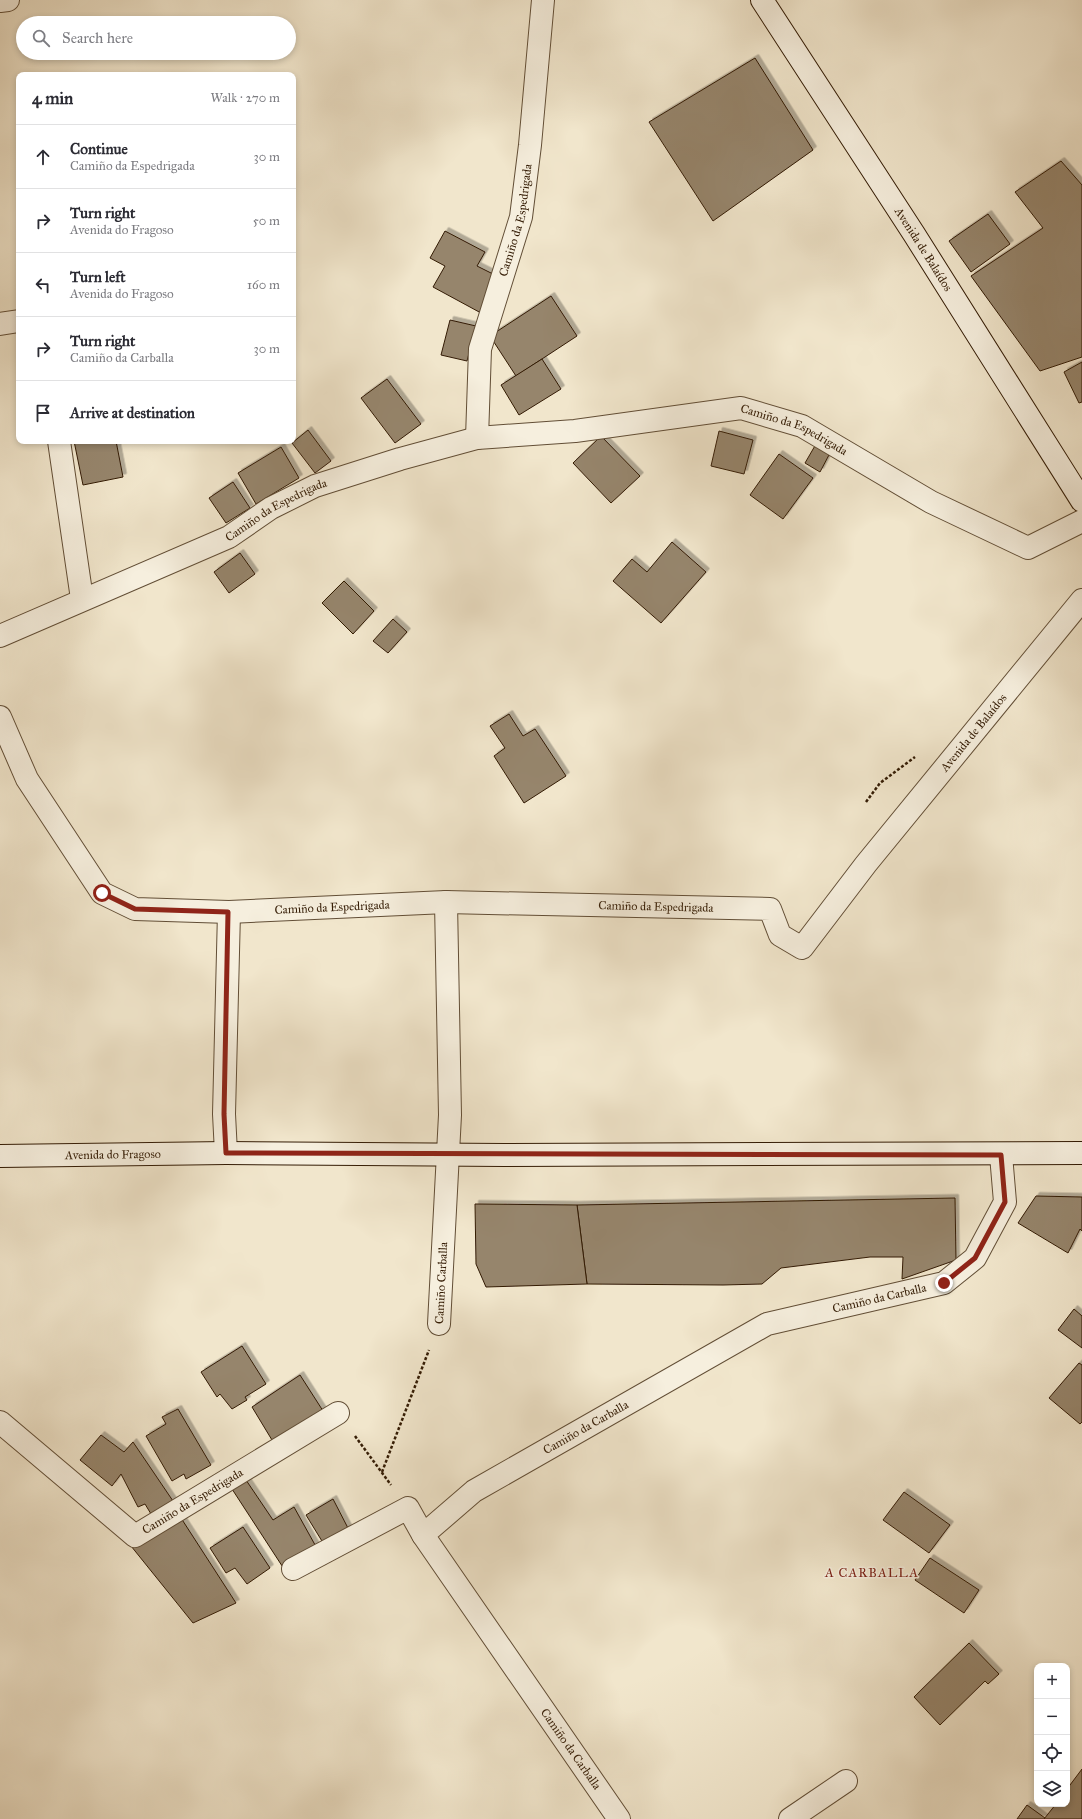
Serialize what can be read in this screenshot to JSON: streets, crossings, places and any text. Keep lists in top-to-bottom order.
{
  "streets": {
    "street": [
      "Camiño da Espedrigada",
      "Avenida de Balaídos",
      "Avenida do Fragoso",
      "Camiño Carballa",
      "Camiño da Carballa"
    ]
  },
  "crossings": [
    ["Camiño da Espedrigada", "Avenida de Balaídos"],
    ["Camiño da Espedrigada", "Camiño Carballa"],
    ["Avenida do Fragoso", "Camiño Carballa"],
    ["Avenida do Fragoso", "Camiño da Carballa"]
  ],
  "districts": ["A CARBALLA"],
  "page": {
    "search": "Search here",
    "heading": ["4 min", "Walk · 270 m"],
    "list": [
      ["Continue", "Camiño da Espedrigada", "30 m"],
      ["Turn right", "Avenida do Fragoso", "50 m"],
      ["Turn left", "Avenida do Fragoso", "160 m"],
      ["Turn right", "Camiño da Carballa", "30 m"],
      "Arrive at destination"
    ],
    "map_buttons": ["+", "−"]
  }
}
